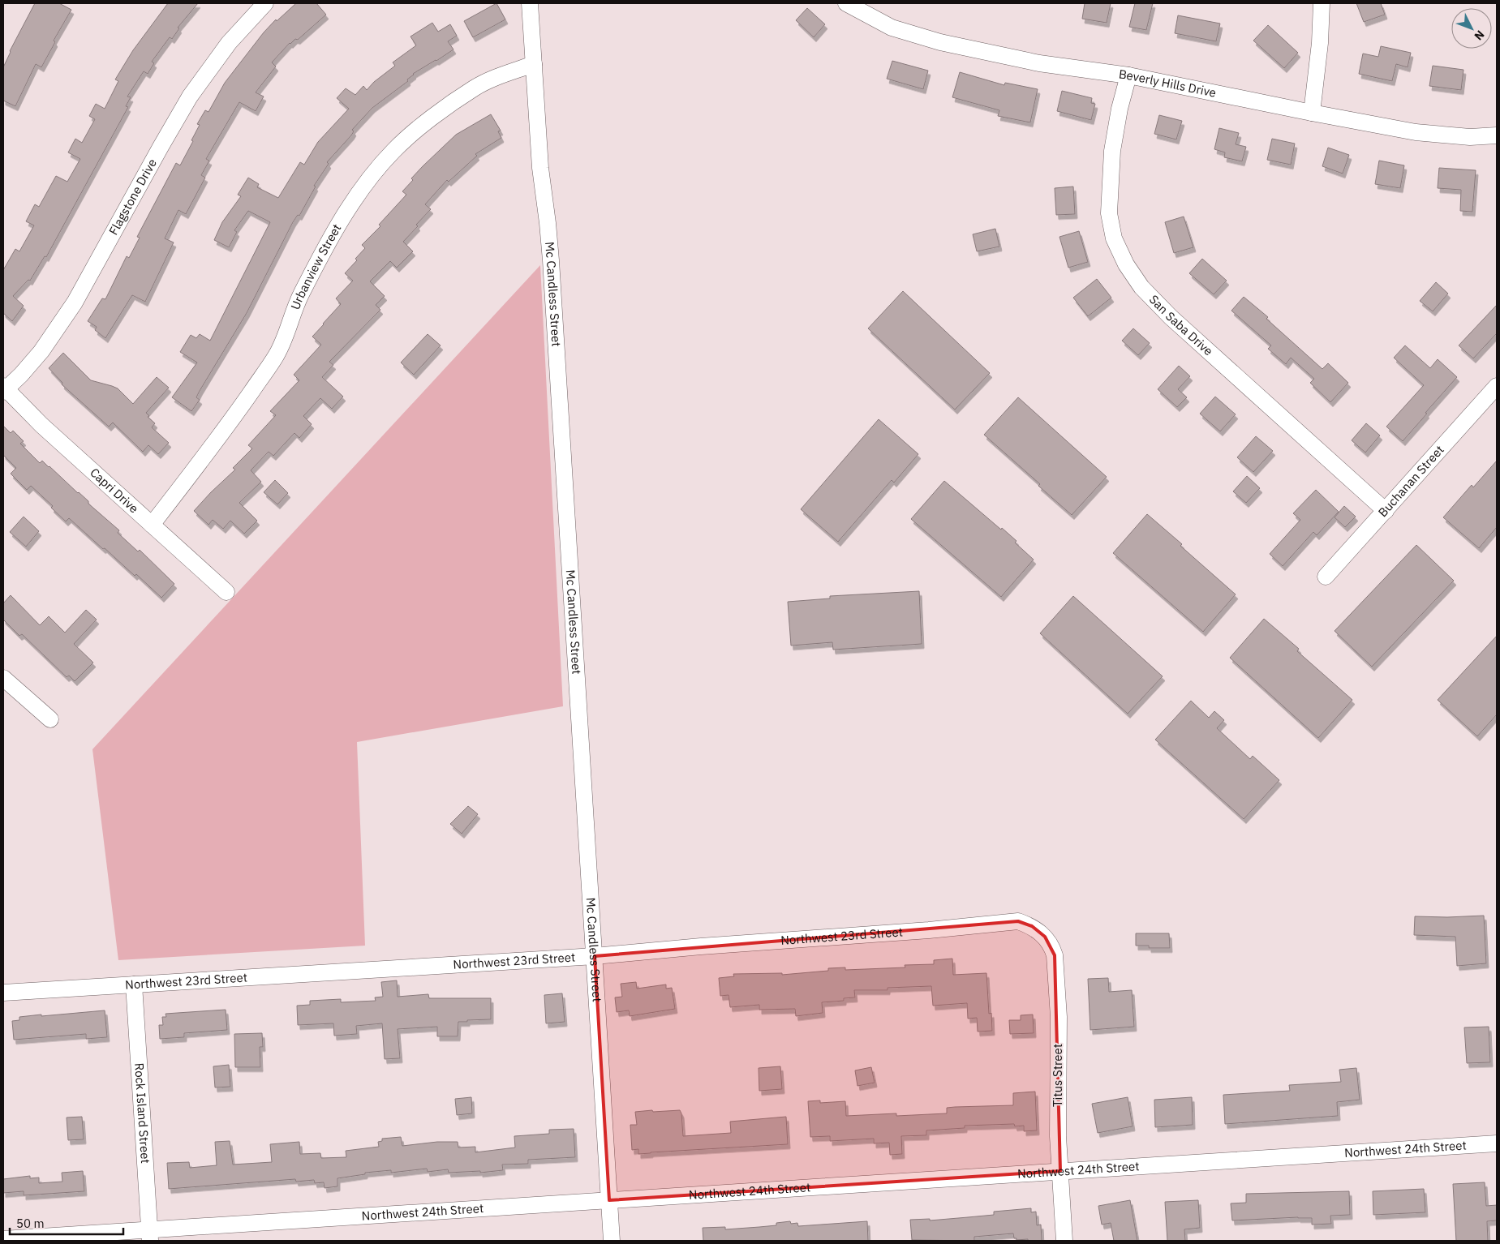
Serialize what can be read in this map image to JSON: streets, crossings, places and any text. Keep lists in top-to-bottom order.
{
  "streets": {
    "street": [
      "Beverly Hills Drive",
      "Flagstone Drive",
      "Urbanview Street",
      "Mc Candless Street",
      "San Saba Drive",
      "Buchanan Street",
      "Capri Drive",
      "Northwest 23rd Street",
      "Titus Street",
      "Rock Island Street",
      "Northwest 24th Street"
    ]
  },
  "crossings": [
    ["Beverly Hills Drive", "San Saba Drive"],
    ["Flagstone Drive", "Capri Drive"],
    ["Urbanview Street", "Mc Candless Street"],
    ["Urbanview Street", "Capri Drive"],
    ["Mc Candless Street", "Northwest 23rd Street"],
    ["Mc Candless Street", "Northwest 24th Street"],
    ["San Saba Drive", "Buchanan Street"],
    ["Northwest 23rd Street", "Titus Street"],
    ["Northwest 23rd Street", "Rock Island Street"],
    ["Titus Street", "Northwest 24th Street"],
    ["Rock Island Street", "Northwest 24th Street"]
  ],
  "scale_bar": "50 m",
  "north": "bottom right"
}
